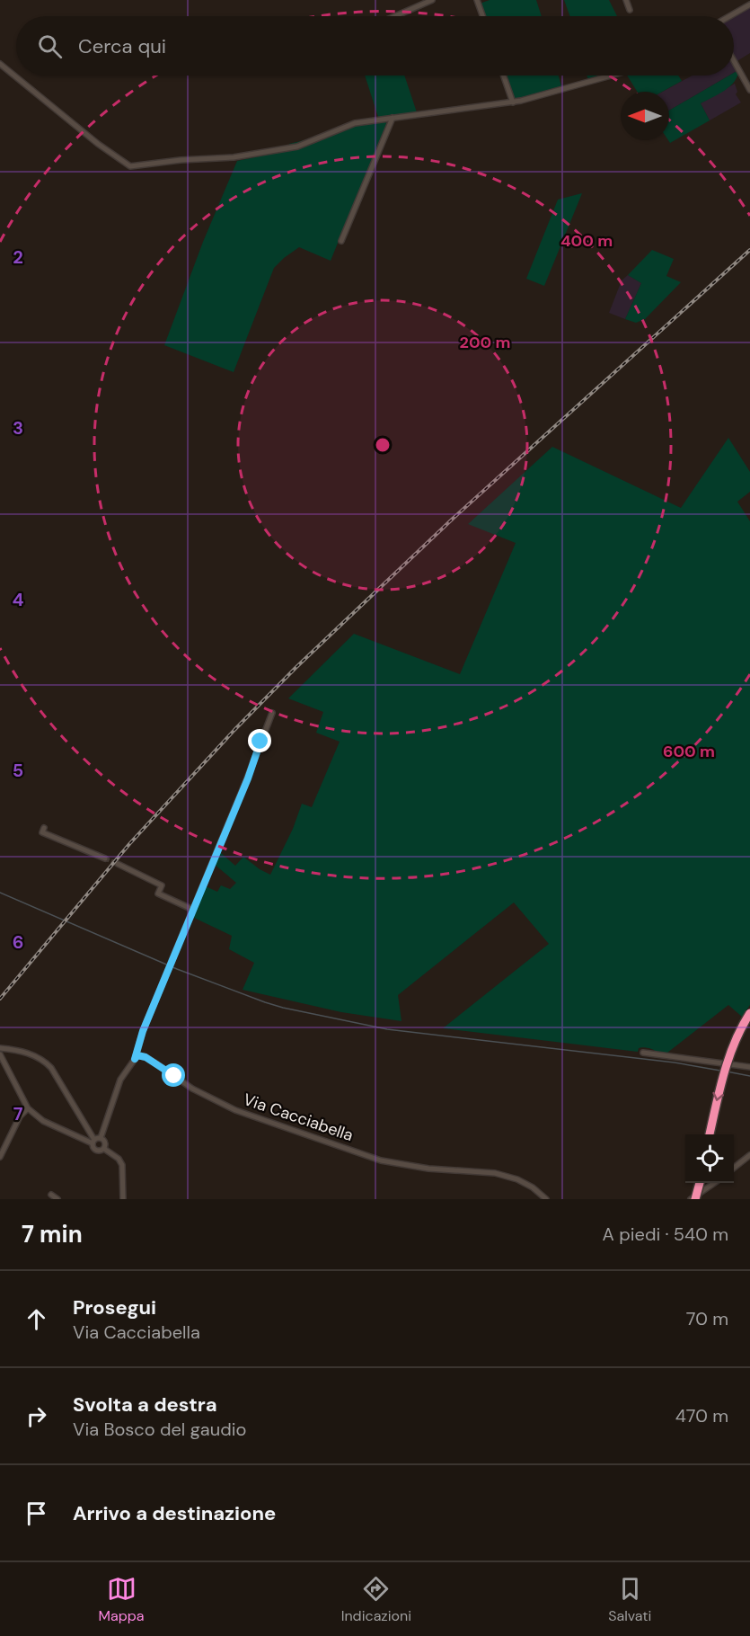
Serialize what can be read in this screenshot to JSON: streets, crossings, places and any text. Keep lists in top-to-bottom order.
{
  "streets": {
    "street": ["Via Cacciabella"]
  },
  "north": "left",
  "page": {
    "search": "Cerca qui",
    "heading": ["7 min", "A piedi · 540 m"],
    "list": [
      ["Prosegui", "Via Cacciabella", "70 m"],
      ["Svolta a destra", "Via Bosco del gaudio", "470 m"],
      "Arrivo a destinazione"
    ],
    "nav": ["Mappa", "Indicazioni", "Salvati"]
  },
  "grid": {
    "rows": [
      "2",
      "3",
      "4",
      "5",
      "6",
      "7"
    ]
  },
  "rings": ["400 m", "200 m", "600 m"]
}
